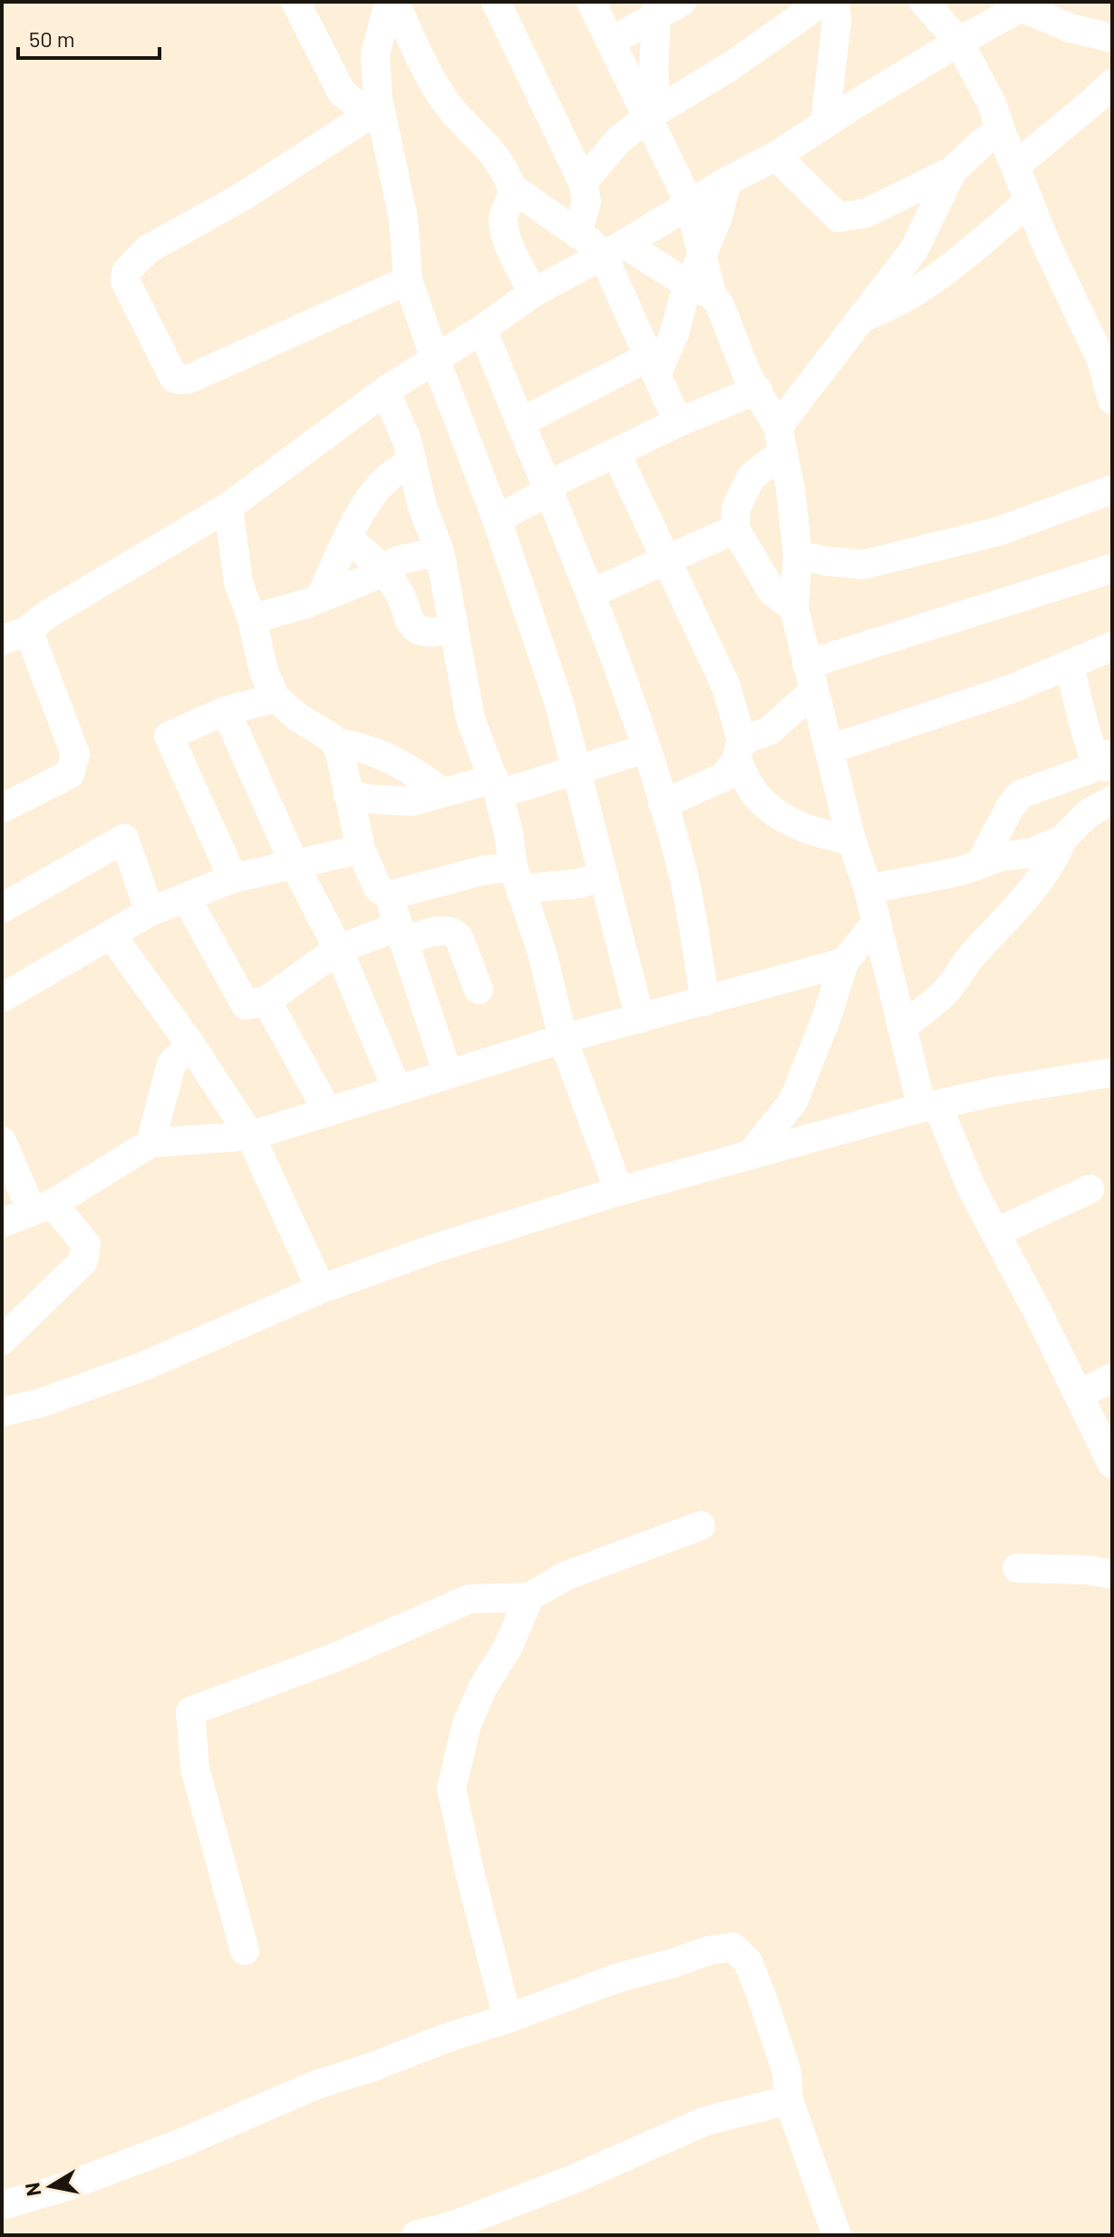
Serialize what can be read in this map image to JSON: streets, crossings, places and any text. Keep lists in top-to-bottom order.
{
  "scale_bar": "50 m",
  "north": "left"
}
